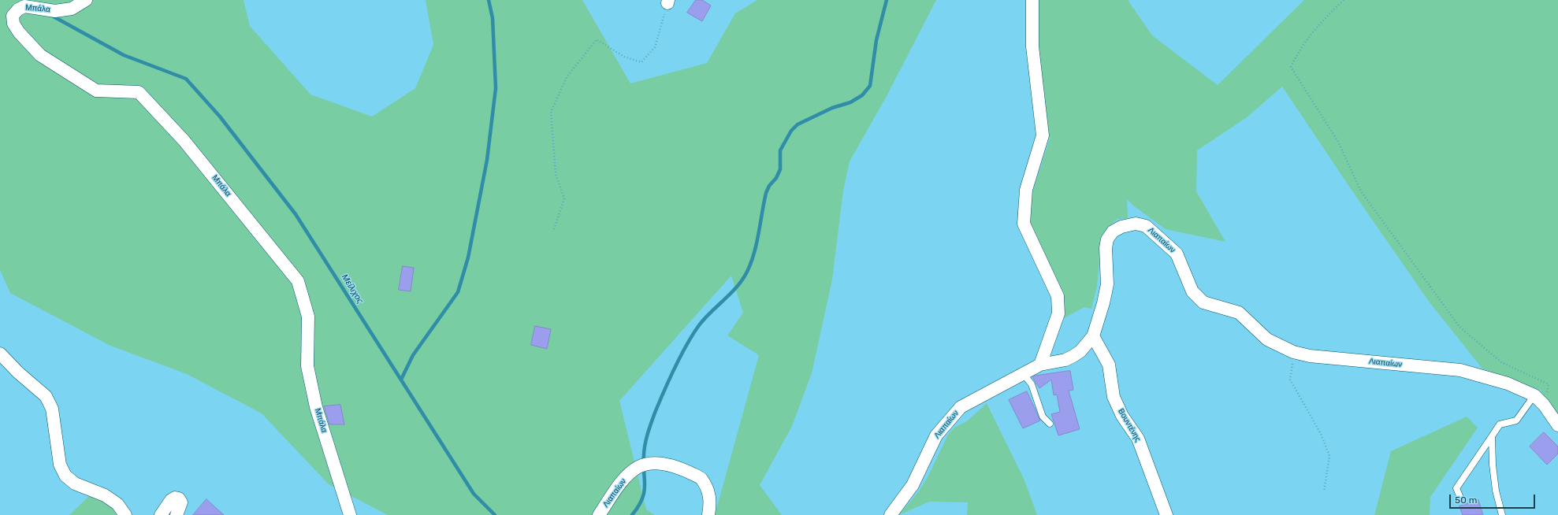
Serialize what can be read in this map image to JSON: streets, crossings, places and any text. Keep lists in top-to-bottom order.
{
  "streets": {
    "street": ["Μπάλα", "Λιαπαίων", "Βουντένης"]
  },
  "crossings": [
    ["Λιαπαίων", "Βουντένης"]
  ],
  "water": ["Μείλιχος"],
  "scale_bar": "50 m"
}
